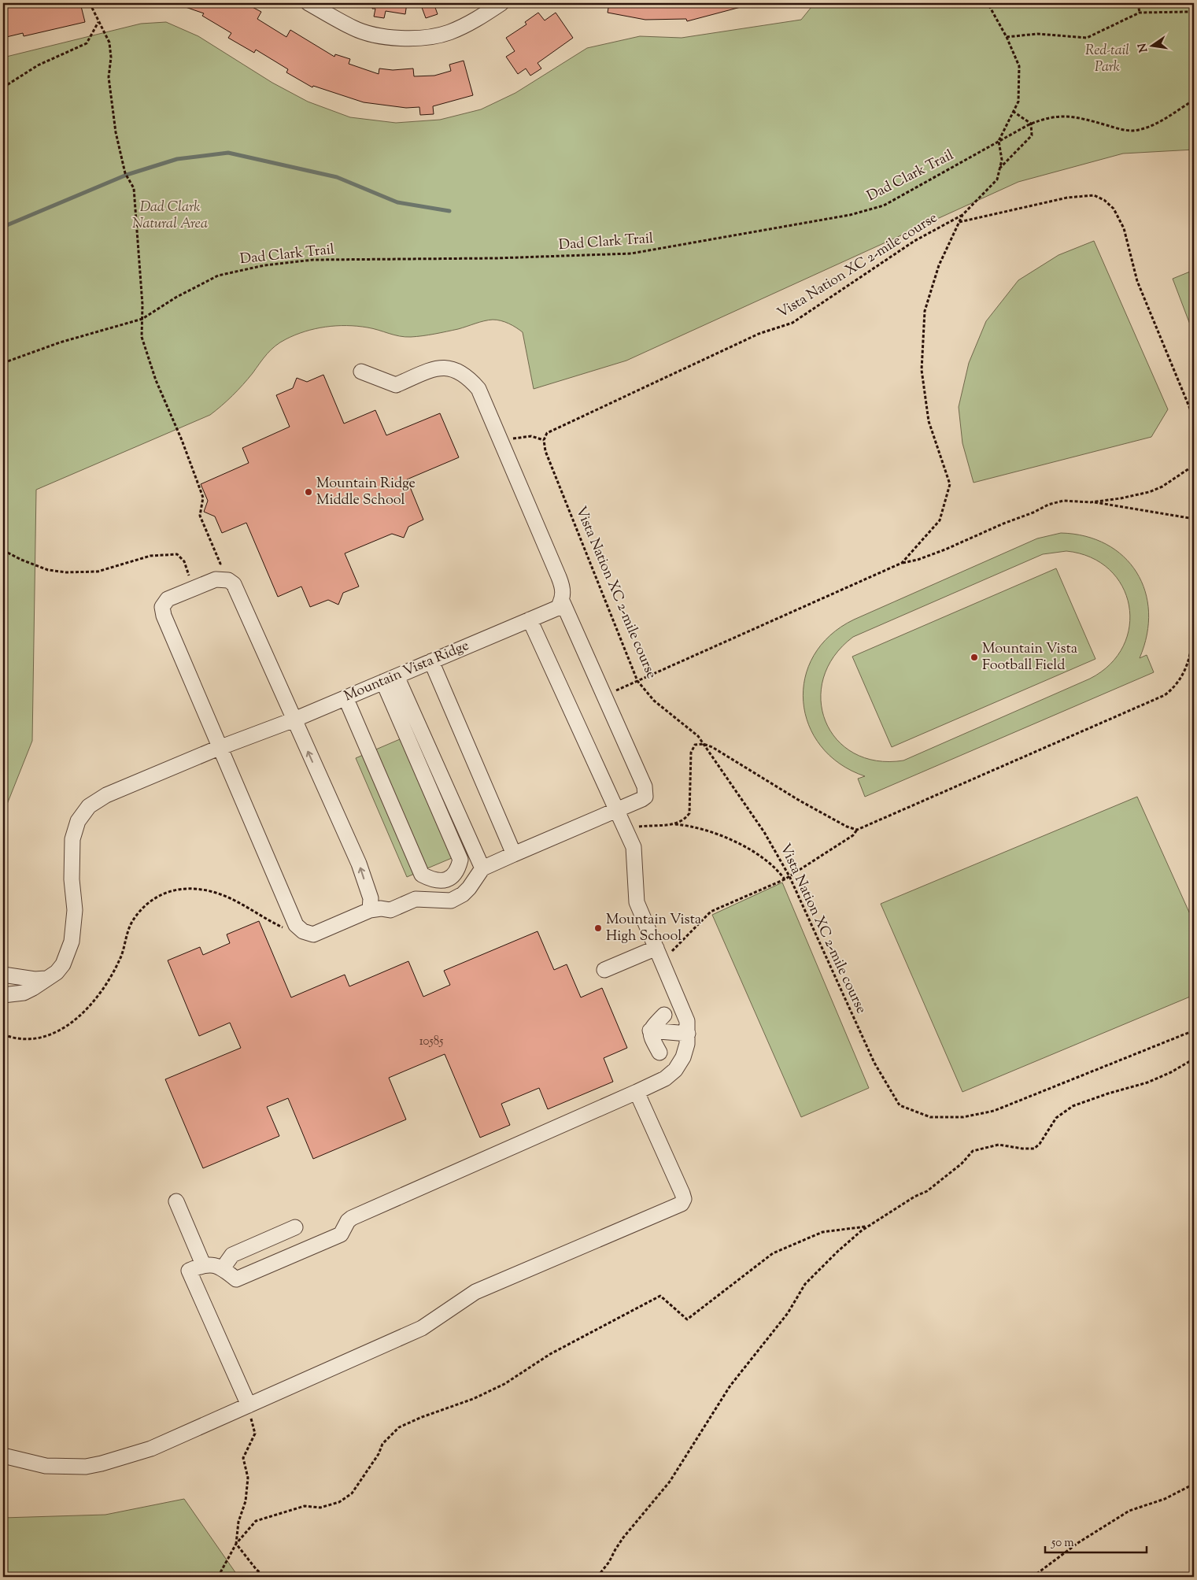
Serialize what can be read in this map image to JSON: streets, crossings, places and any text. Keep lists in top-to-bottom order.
{
  "streets": {
    "street": ["Mountain Vista Ridge"],
    "path": ["Dad Clark Trail", "Vista Nation XC 2-mile course"]
  },
  "parks": ["Red-tail Park", "Dad Clark Natural Area"],
  "places": ["Mountain Ridge Middle School", "Mountain Vista Football Field", "Mountain Vista High School"],
  "house_numbers": ["10585"],
  "scale_bar": "50 m",
  "north": "left"
}
